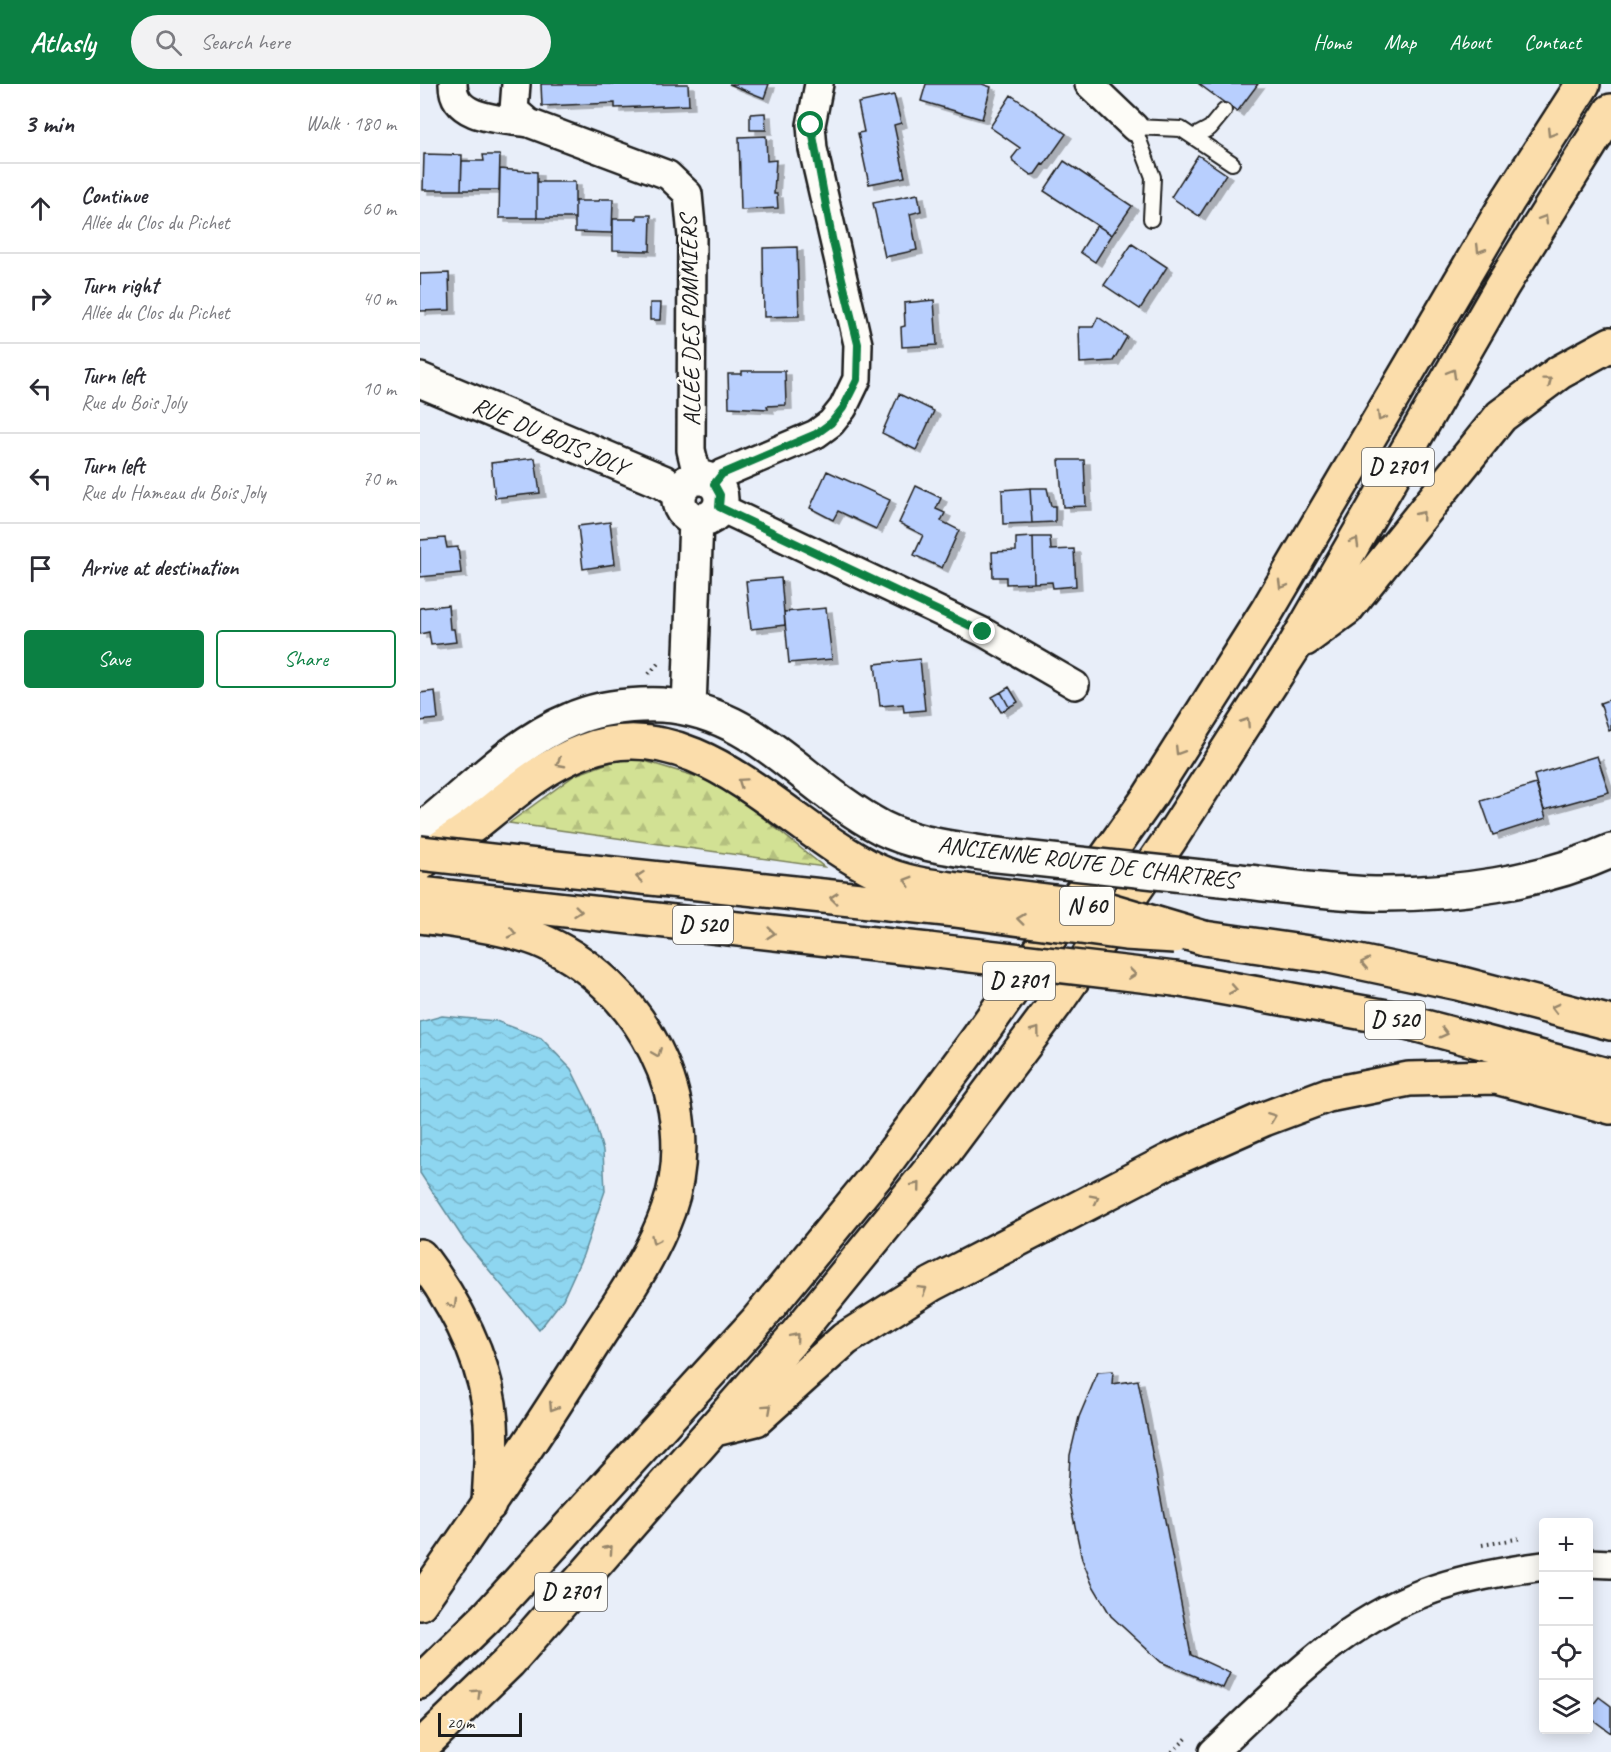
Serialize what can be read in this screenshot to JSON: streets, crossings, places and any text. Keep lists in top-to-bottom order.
{
  "streets": {
    "main road": [
      "RUE DU BOIS JOLY",
      "D 2701",
      "ANCIENNE ROUTE DE CHARTRES",
      "N 60",
      "D 520"
    ],
    "street": ["ALLÉE DES POMMIERS"]
  },
  "crossings": [
    ["ALLÉE DES POMMIERS", "RUE DU BOIS JOLY"],
    ["N 60", "D 520"]
  ],
  "scale_bar": "20 m",
  "page": {
    "header": "Atlasly",
    "search": "Search here",
    "nav": [
      "Home",
      "Map",
      "About",
      "Contact"
    ],
    "heading": ["3 min", "Walk · 180 m"],
    "list": [
      ["Continue", "Allée du Clos du Pichet", "60 m"],
      ["Turn right", "Allée du Clos du Pichet", "40 m"],
      ["Turn left", "Rue du Bois Joly", "10 m"],
      ["Turn left", "Rue du Hameau du Bois Joly", "70 m"],
      "Arrive at destination"
    ],
    "buttons": ["Save", "Share"],
    "map_buttons": ["+", "−"],
    "scale": "20 m"
  }
}
